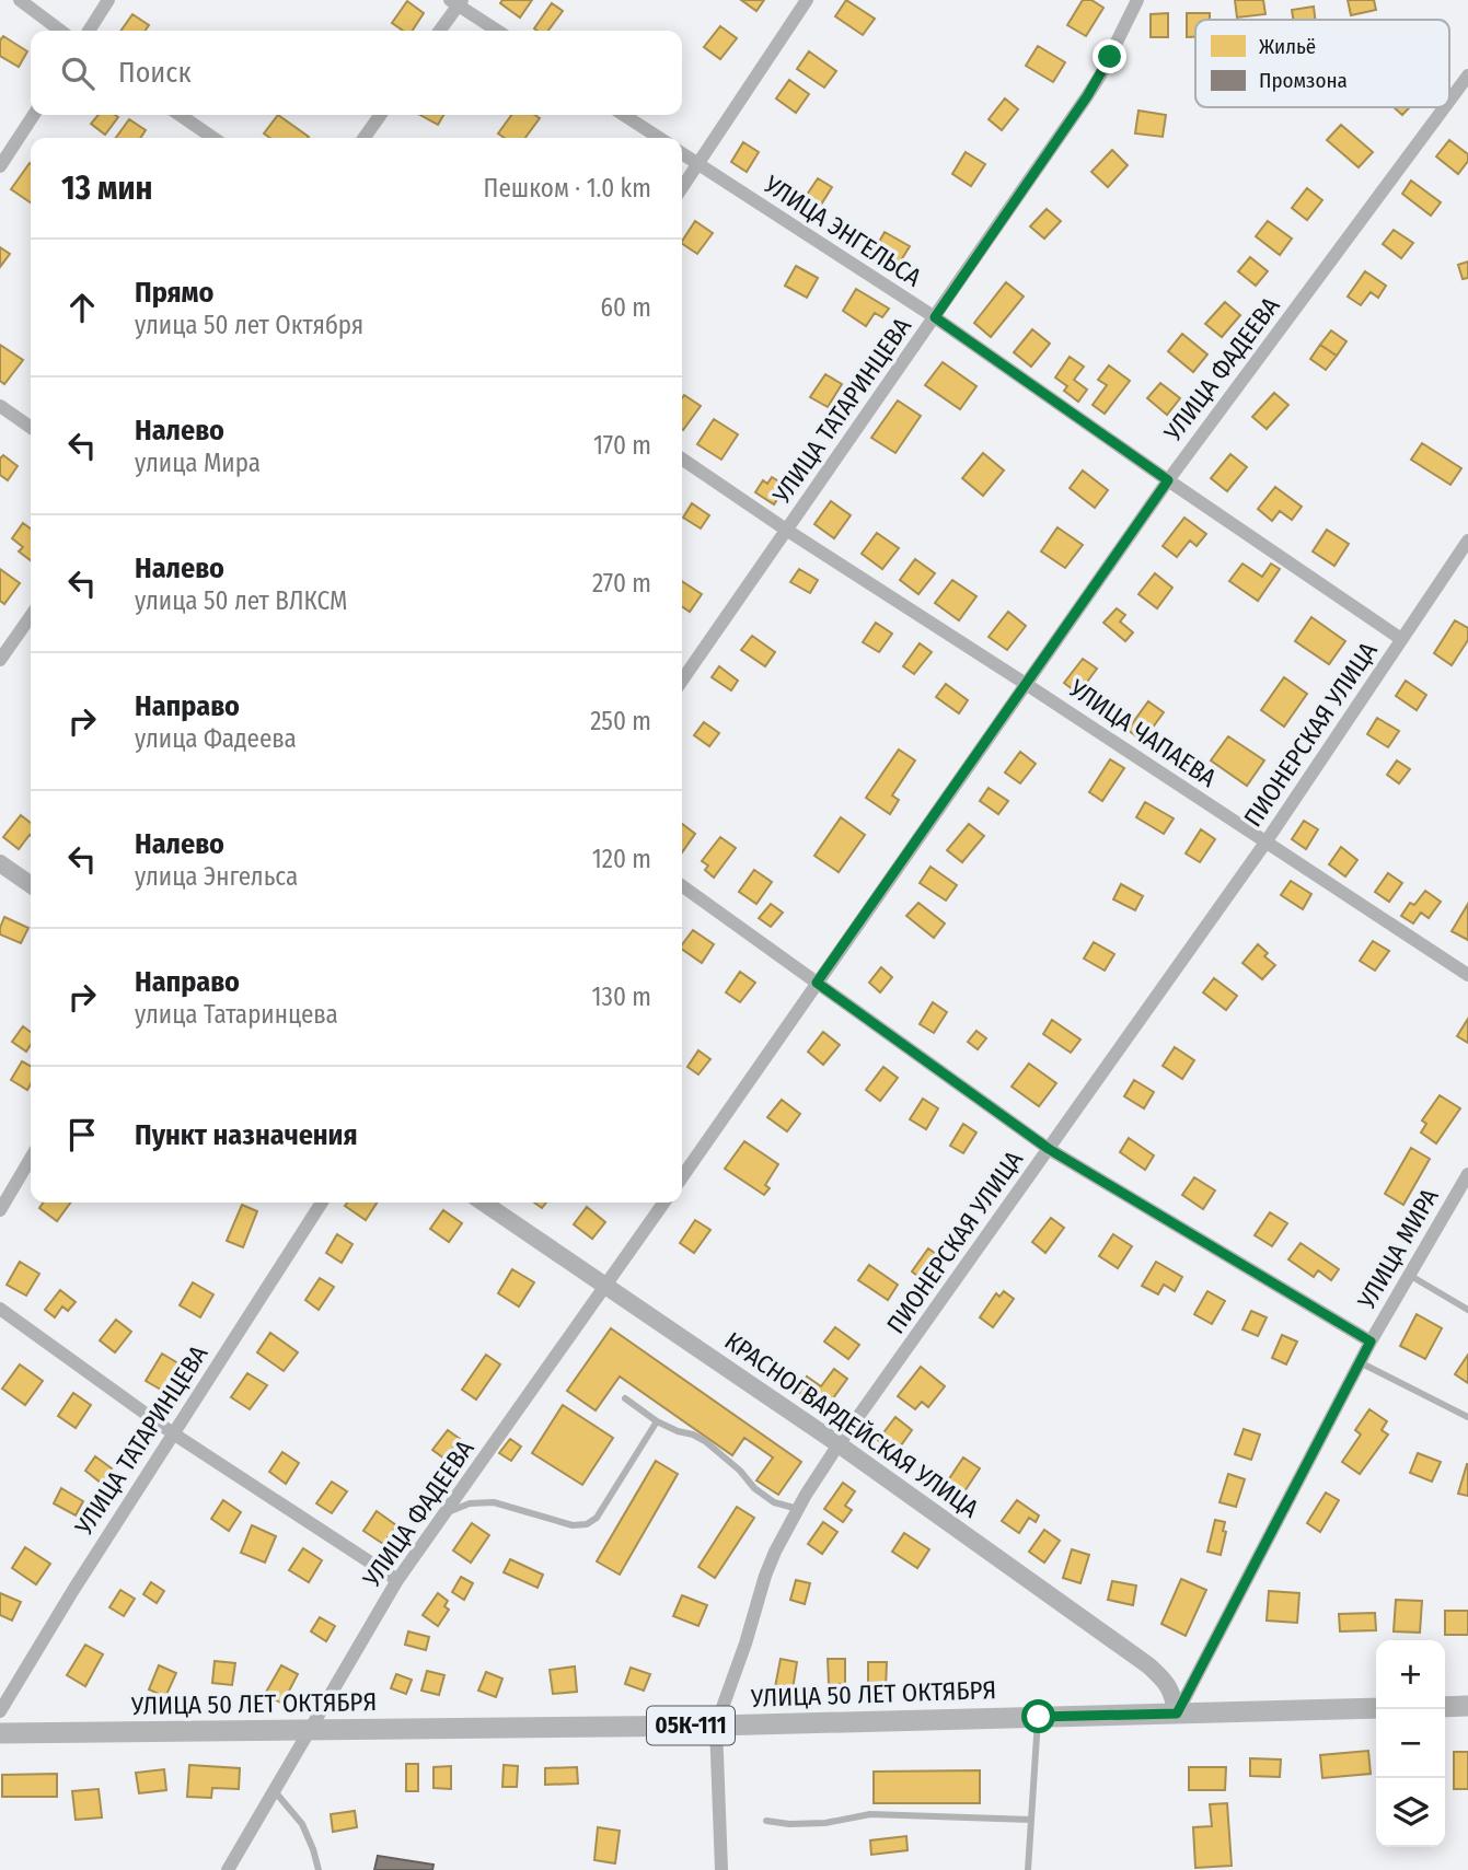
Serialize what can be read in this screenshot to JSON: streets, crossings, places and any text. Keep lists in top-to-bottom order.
{
  "streets": {
    "main road": ["УЛИЦА 50 ЛЕТ ОКТЯБРЯ", "05К-111"],
    "street": [
      "УЛИЦА ЭНГЕЛЬСА",
      "УЛИЦА ФАДЕЕВА",
      "УЛИЦА ТАТАРИНЦЕВА",
      "УЛИЦА ЧАПАЕВА",
      "ПИОНЕРСКАЯ УЛИЦА",
      "УЛИЦА МИРА",
      "КРАСНОГВАРДЕЙСКАЯ УЛИЦА"
    ]
  },
  "crossings": [
    ["УЛИЦА ЭНГЕЛЬСА", "УЛИЦА ФАДЕЕВА"],
    ["УЛИЦА ЭНГЕЛЬСА", "УЛИЦА ТАТАРИНЦЕВА"],
    ["УЛИЦА ЭНГЕЛЬСА", "ПИОНЕРСКАЯ УЛИЦА"],
    ["УЛИЦА ФАДЕЕВА", "УЛИЦА ЧАПАЕВА"],
    ["УЛИЦА ФАДЕЕВА", "КРАСНОГВАРДЕЙСКАЯ УЛИЦА"],
    ["УЛИЦА ФАДЕЕВА", "УЛИЦА 50 ЛЕТ ОКТЯБРЯ"],
    ["УЛИЦА ТАТАРИНЦЕВА", "УЛИЦА ЧАПАЕВА"],
    ["УЛИЦА ЧАПАЕВА", "ПИОНЕРСКАЯ УЛИЦА"],
    ["ПИОНЕРСКАЯ УЛИЦА", "КРАСНОГВАРДЕЙСКАЯ УЛИЦА"],
    ["ПИОНЕРСКАЯ УЛИЦА", "УЛИЦА 50 ЛЕТ ОКТЯБРЯ"],
    ["УЛИЦА МИРА", "КРАСНОГВАРДЕЙСКАЯ УЛИЦА"],
    ["УЛИЦА МИРА", "УЛИЦА 50 ЛЕТ ОКТЯБРЯ"],
    ["КРАСНОГВАРДЕЙСКАЯ УЛИЦА", "УЛИЦА 50 ЛЕТ ОКТЯБРЯ"]
  ],
  "legend": ["Жильё", "Промзона"],
  "page": {
    "search": "Поиск",
    "heading": ["13 мин", "Пешком · 1.0 km"],
    "list": [
      ["Прямо", "улица 50 лет Октября", "60 m"],
      ["Налево", "улица Мира", "170 m"],
      ["Налево", "улица 50 лет ВЛКСМ", "270 m"],
      ["Направо", "улица Фадеева", "250 m"],
      ["Налево", "улица Энгельса", "120 m"],
      ["Направо", "улица Татаринцева", "130 m"],
      "Пункт назначения"
    ],
    "map_buttons": ["+", "−"]
  }
}
